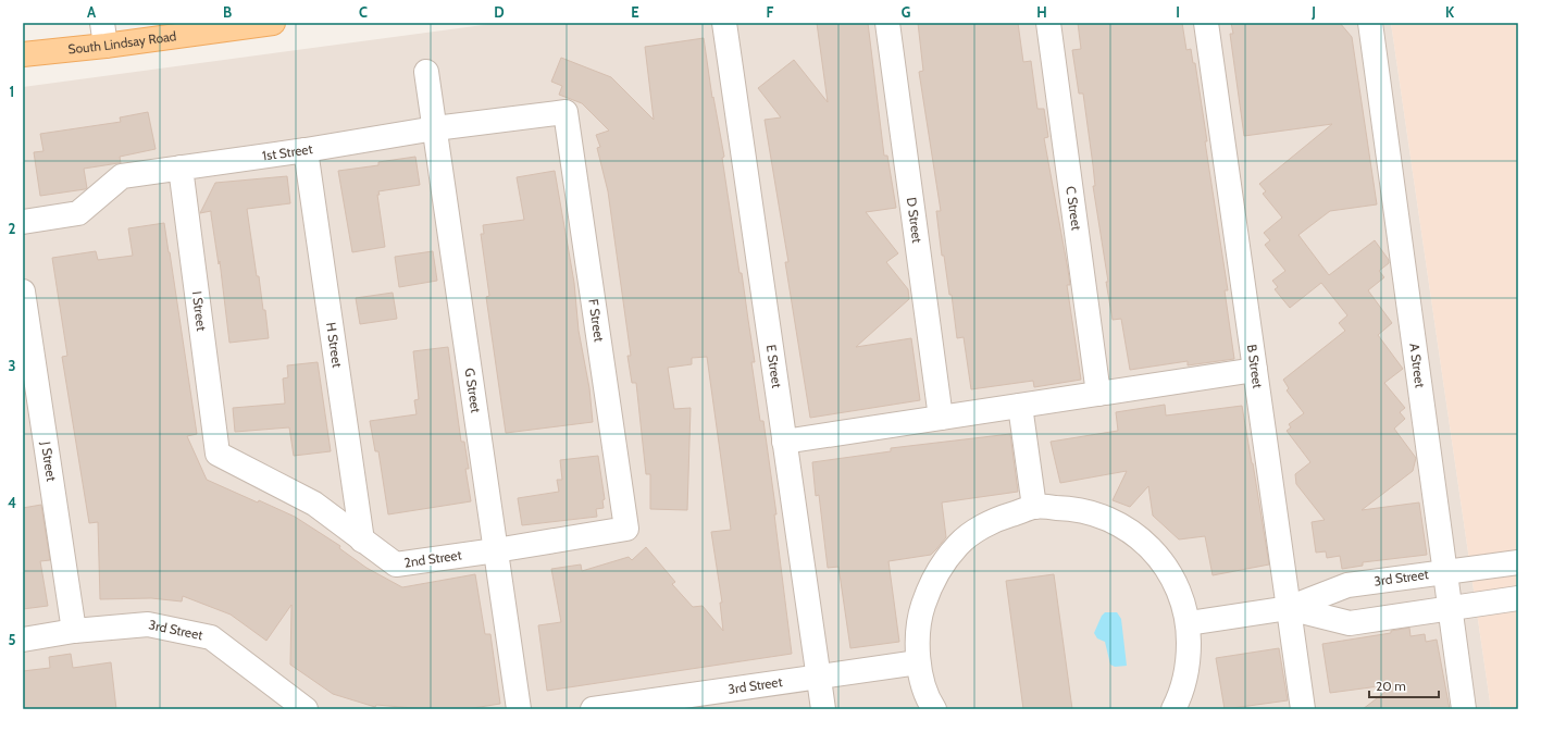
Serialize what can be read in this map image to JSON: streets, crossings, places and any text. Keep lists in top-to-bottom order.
{
  "streets": {
    "main road": ["South Lindsay Road"],
    "lane": [
      "1st Street",
      "C Street",
      "D Street",
      "I Street",
      "F Street",
      "H Street",
      "E Street",
      "B Street",
      "A Street",
      "G Street",
      "J Street",
      "2nd Street",
      "3rd Street"
    ]
  },
  "crossings": [
    ["1st Street", "I Street"],
    ["1st Street", "F Street"],
    ["1st Street", "H Street"],
    ["1st Street", "G Street"],
    ["I Street", "2nd Street"],
    ["F Street", "2nd Street"],
    ["H Street", "2nd Street"],
    ["E Street", "3rd Street"],
    ["B Street", "3rd Street"],
    ["A Street", "3rd Street"],
    ["G Street", "2nd Street"],
    ["J Street", "3rd Street"]
  ],
  "scale_bar": "20 m",
  "grid": {
    "columns": [
      "A",
      "B",
      "C",
      "D",
      "E",
      "F",
      "G",
      "H",
      "I",
      "J",
      "K"
    ],
    "rows": [
      "1",
      "2",
      "3",
      "4",
      "5"
    ]
  }
}
